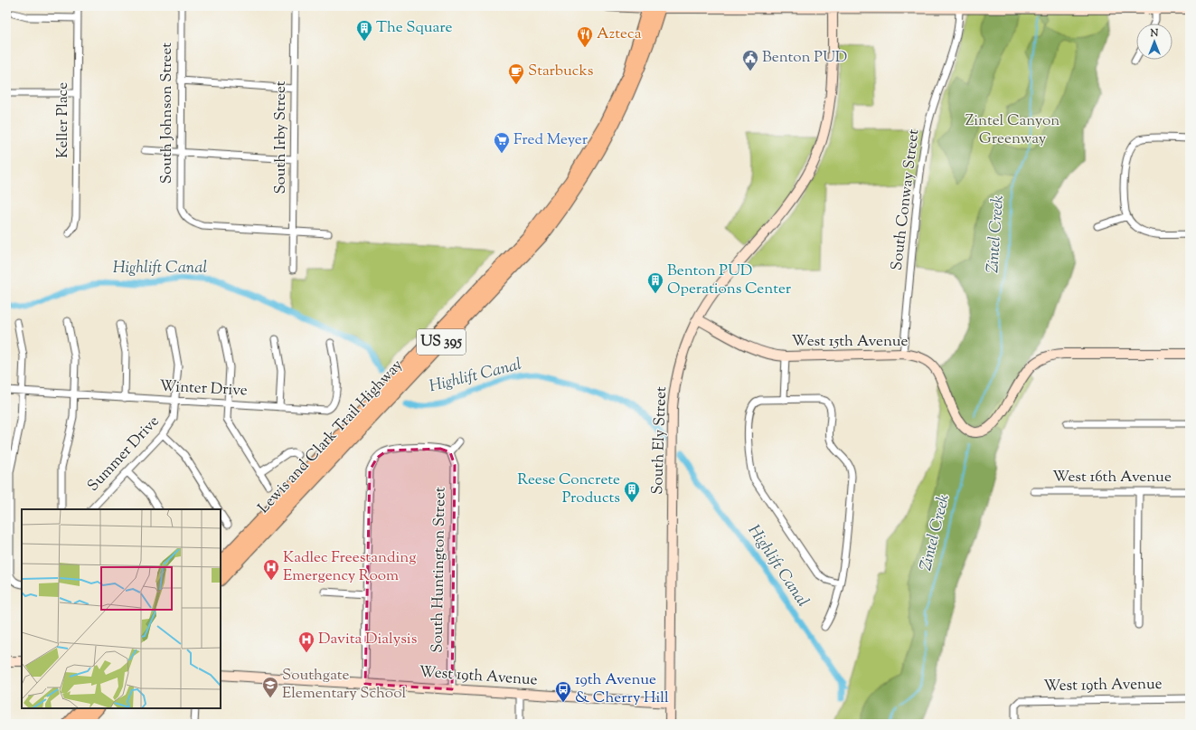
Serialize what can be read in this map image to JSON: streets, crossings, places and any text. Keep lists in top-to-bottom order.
{
  "streets": {
    "highway": ["US 395", "Lewis and Clark Trail Highway"],
    "street": [
      "South Johnson Street",
      "Keller Place",
      "South Irby Street",
      "South Conway Street",
      "West 15th Avenue",
      "Winter Drive",
      "South Ely Street",
      "Summer Drive",
      "West 16th Avenue",
      "South Huntington Street",
      "West 19th Avenue"
    ]
  },
  "crossings": [
    ["South Johnson Street", "South Irby Street"],
    ["South Conway Street", "West 15th Avenue"],
    ["West 15th Avenue", "South Ely Street"],
    ["Winter Drive", "Summer Drive"],
    ["South Ely Street", "West 19th Avenue"],
    ["South Huntington Street", "West 19th Avenue"]
  ],
  "water": ["Zintel Creek", "Highlift Canal"],
  "parks": ["Zintel Canyon Greenway"],
  "places": {
    "building": ["The Square", "Benton PUD Operations Center", "Reese Concrete Products"],
    "restaurant": ["Azteca"],
    "public building": ["Benton PUD"],
    "cafe": ["Starbucks"],
    "supermarket": ["Fred Meyer"],
    "hospital": ["Kadlec Freestanding Emergency Room", "Davita Dialysis"],
    "school or university": ["Southgate Elementary School"],
    "bus stop": ["19th Avenue & Cherry Hill"]
  },
  "north": "top"
}
